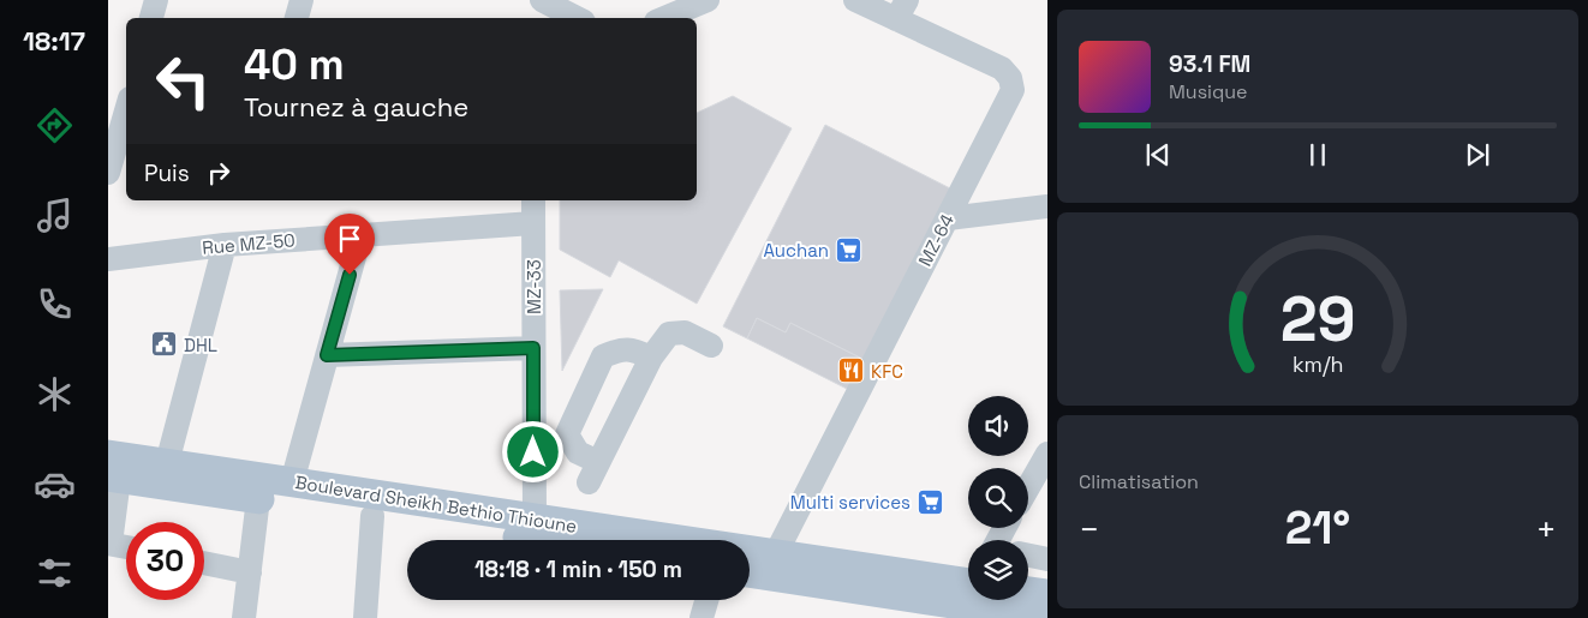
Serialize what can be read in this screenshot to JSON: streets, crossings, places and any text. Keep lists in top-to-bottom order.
{
  "streets": {
    "main road": ["Boulevard Sheikh Bethio Thioune"],
    "street": ["MZ-64", "Rue MZ-50", "MZ-33"]
  },
  "crossings": [
    ["MZ-64", "Boulevard Sheikh Bethio Thioune"],
    ["Rue MZ-50", "MZ-33"],
    ["MZ-33", "Boulevard Sheikh Bethio Thioune"]
  ],
  "places": {
    "supermarket": ["Auchan", "Multi services"],
    "public building": ["DHL"],
    "restaurant": ["KFC"]
  },
  "page": {
    "tabs": "18:17",
    "turn": ["40 m", "Tournez à gauche"],
    "song": ["93.1 FM", "Musique"],
    "then": "Puis",
    "tile": "Climatisation",
    "heat": ["−", "21°", "+"],
    "limit": "30",
    "trip": "18:18 · 1 min · 150 m",
    "gauge": ["29", "km/h"]
  }
}
